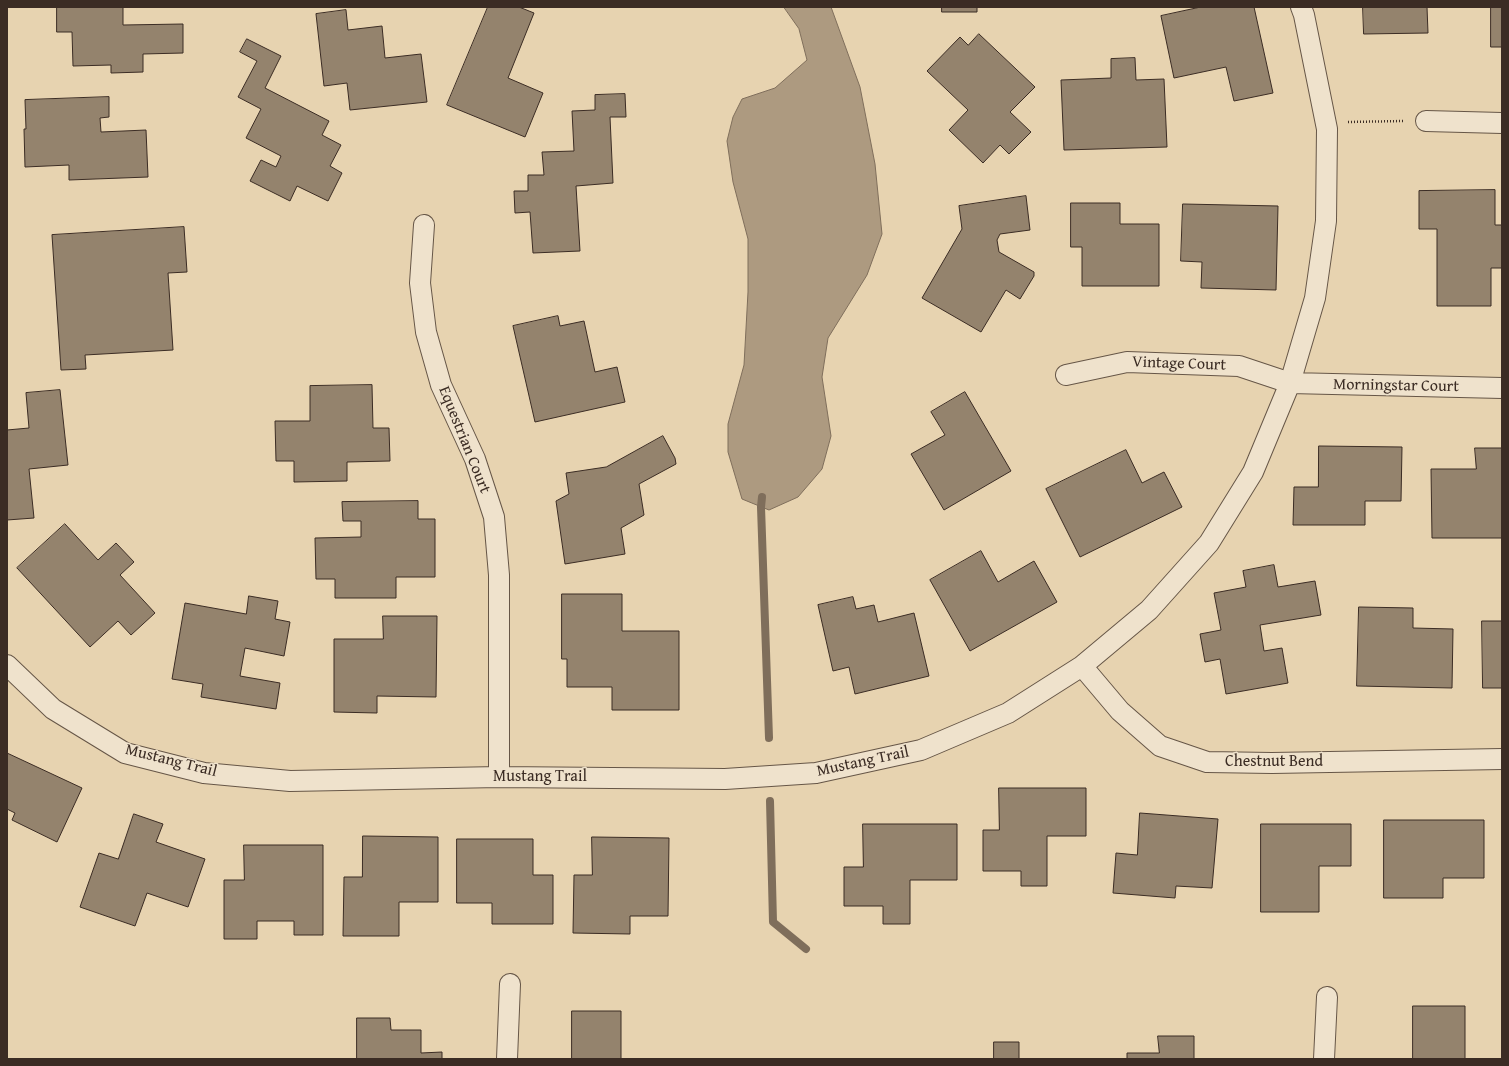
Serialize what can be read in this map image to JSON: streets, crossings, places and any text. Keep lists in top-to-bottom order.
{
  "streets": {
    "street": [
      "Vintage Court",
      "Morningstar Court",
      "Equestrian Court",
      "Mustang Trail",
      "Chestnut Bend"
    ]
  },
  "crossings": [
    ["Vintage Court", "Morningstar Court"],
    ["Vintage Court", "Mustang Trail"],
    ["Morningstar Court", "Mustang Trail"],
    ["Equestrian Court", "Mustang Trail"],
    ["Mustang Trail", "Chestnut Bend"]
  ]
}
